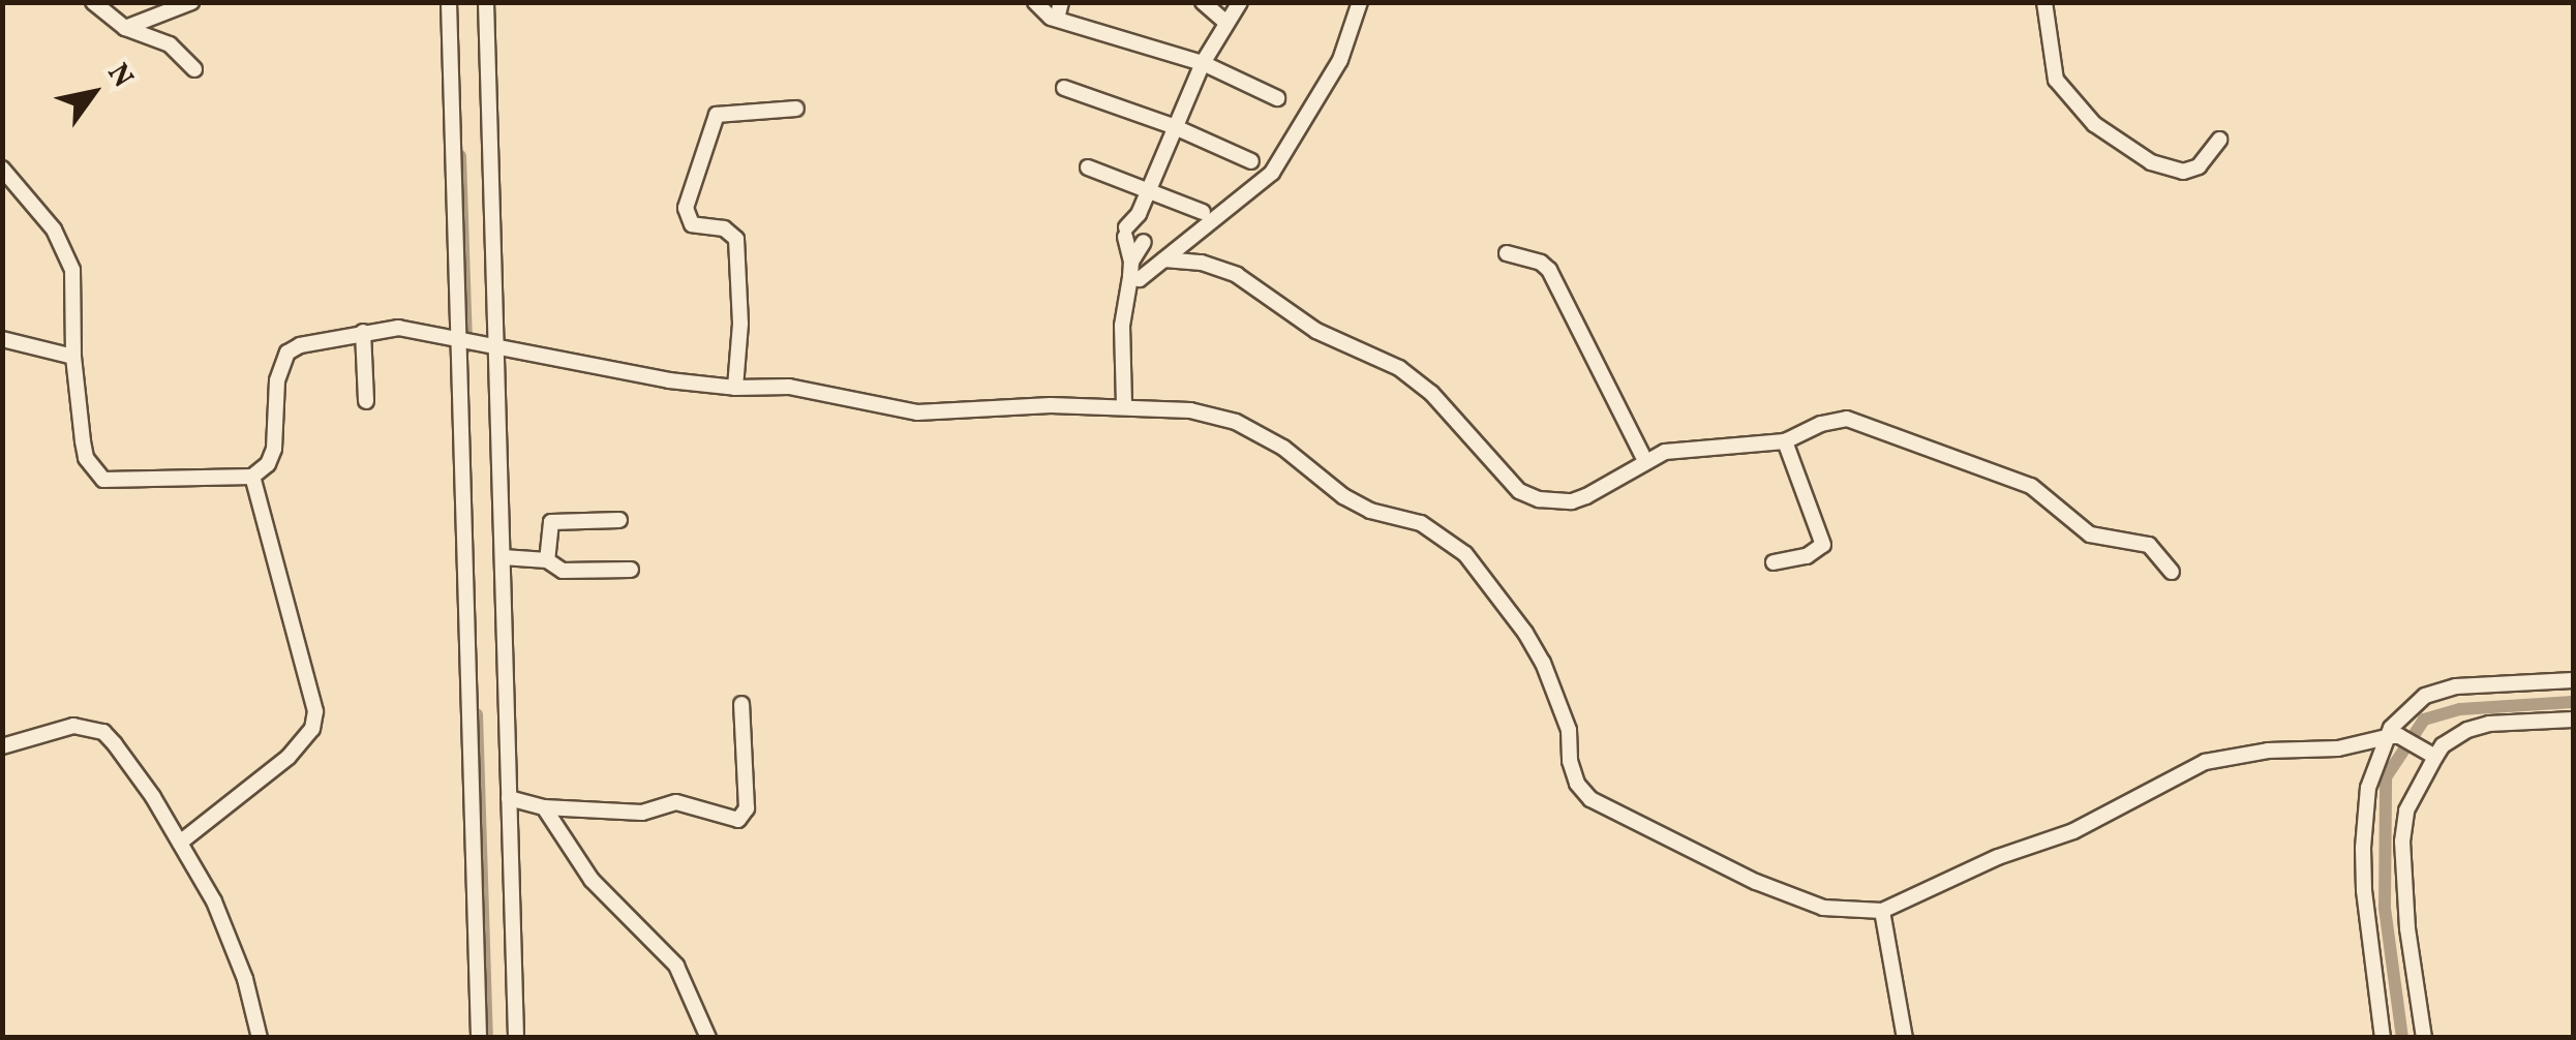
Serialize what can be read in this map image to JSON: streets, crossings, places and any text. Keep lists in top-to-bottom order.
{
  "north": "top right"
}
